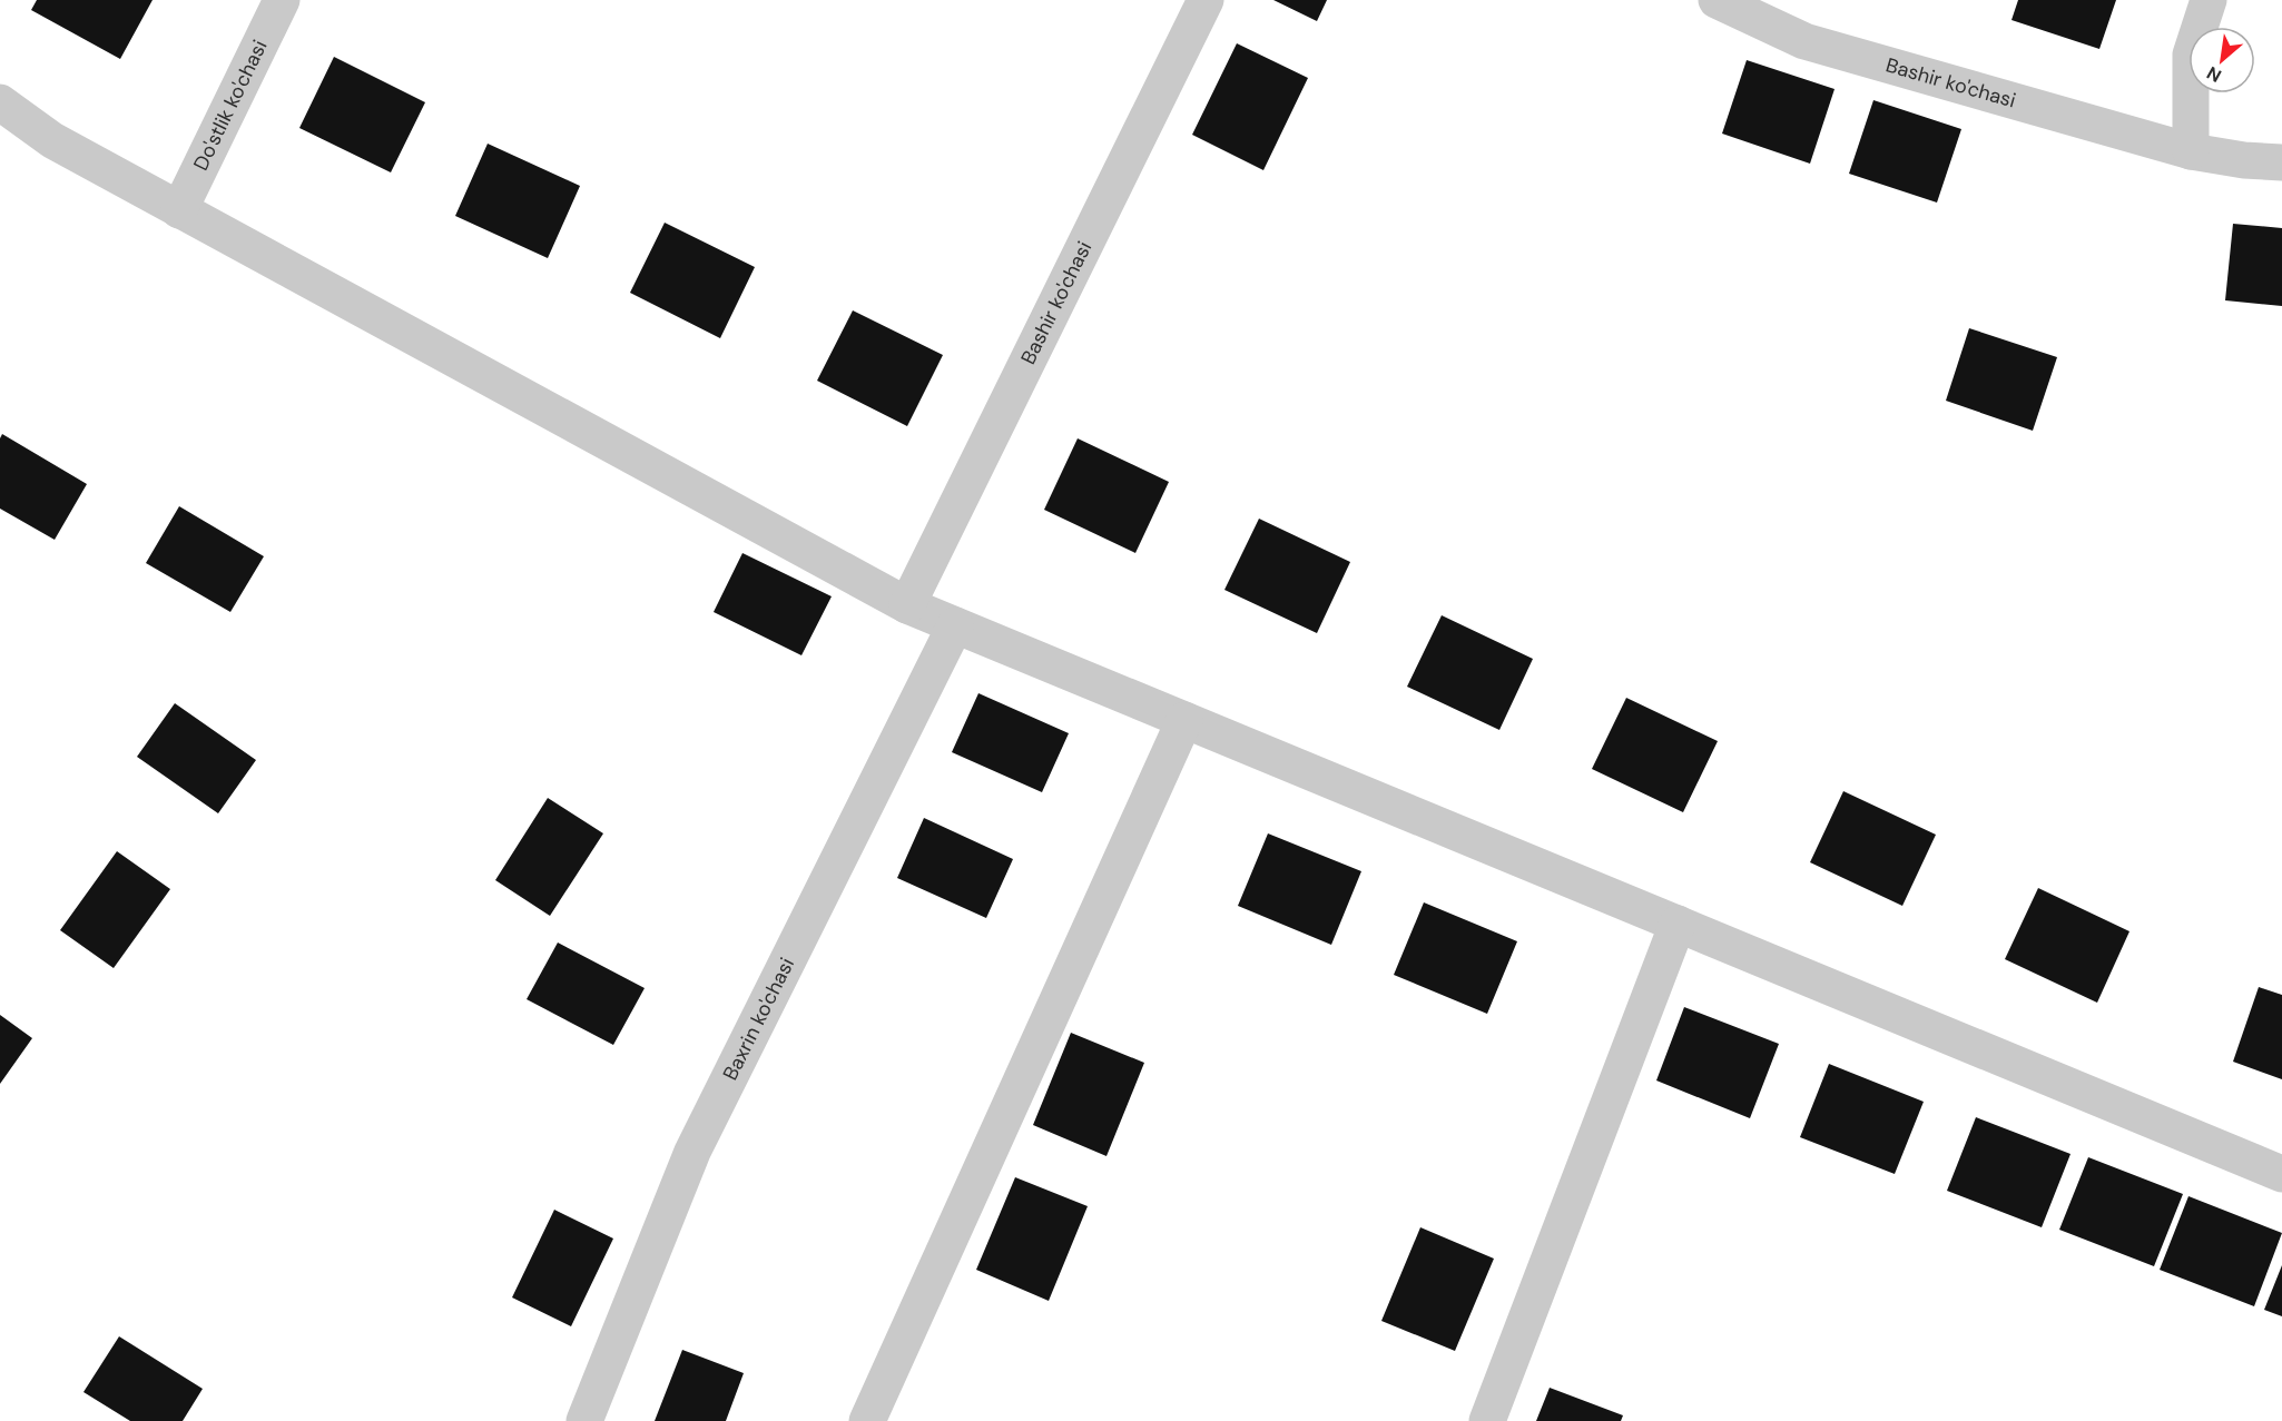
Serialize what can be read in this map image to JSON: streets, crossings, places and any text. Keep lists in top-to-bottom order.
{
  "streets": {
    "street": ["Bashir ko'chasi", "Do'stlik ko'chasi", "Baxrin ko'chasi"]
  },
  "north": "bottom left"
}
